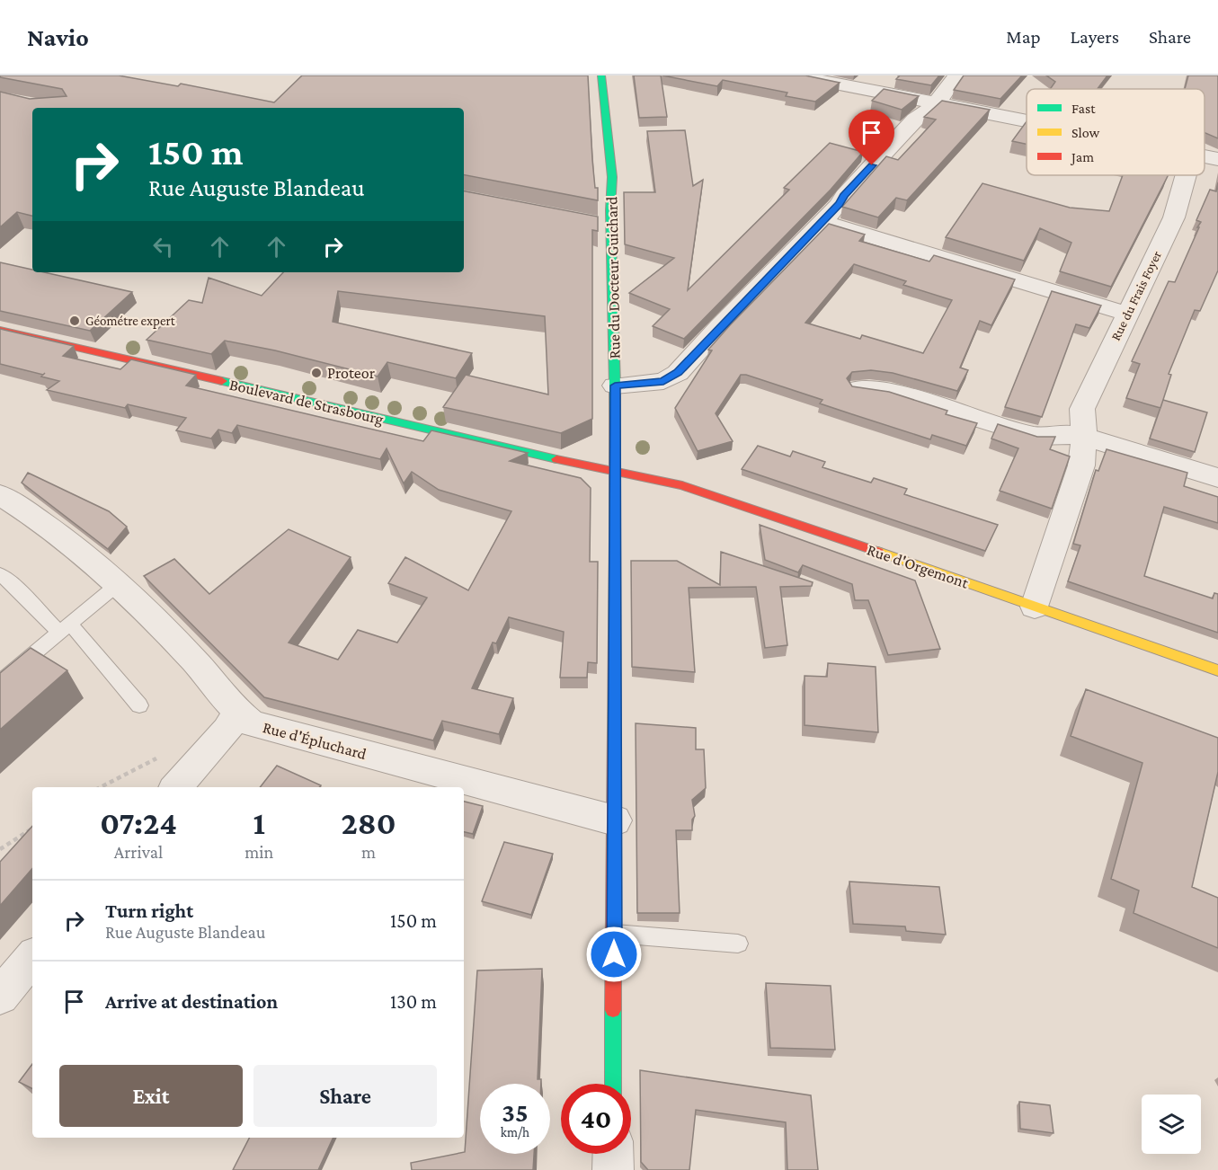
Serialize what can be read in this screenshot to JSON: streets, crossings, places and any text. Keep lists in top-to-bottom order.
{
  "streets": {
    "street": [
      "Rue du Docteur Guichard",
      "Rue du Frais Foyer",
      "Boulevard de Strasbourg",
      "Rue d'Orgemont",
      "Rue d'Épluchard"
    ]
  },
  "crossings": [
    ["Rue du Docteur Guichard", "Boulevard de Strasbourg"],
    ["Rue du Docteur Guichard", "Rue d'Orgemont"],
    ["Rue du Docteur Guichard", "Rue d'Épluchard"],
    ["Rue du Frais Foyer", "Rue d'Orgemont"],
    ["Boulevard de Strasbourg", "Rue d'Orgemont"]
  ],
  "places": ["Géométre expert", "Proteor"],
  "legend": ["Fast", "Slow", "Jam"],
  "page": {
    "header": "Navio",
    "nav": ["Map", "Layers", "Share"],
    "turn": ["150 m", "Rue Auguste Blandeau"],
    "eta": [
      "07:24",
      "Arrival",
      "1",
      "min",
      "280",
      "m"
    ],
    "list": [
      {
        "name": "Turn right",
        "note": "Rue Auguste Blandeau",
        "value": "150 m"
      },
      {
        "name": "Arrive at destination",
        "value": "130 m"
      }
    ],
    "buttons": ["Exit", "Share"],
    "speed": "35 km/h",
    "limit": "40"
  }
}
